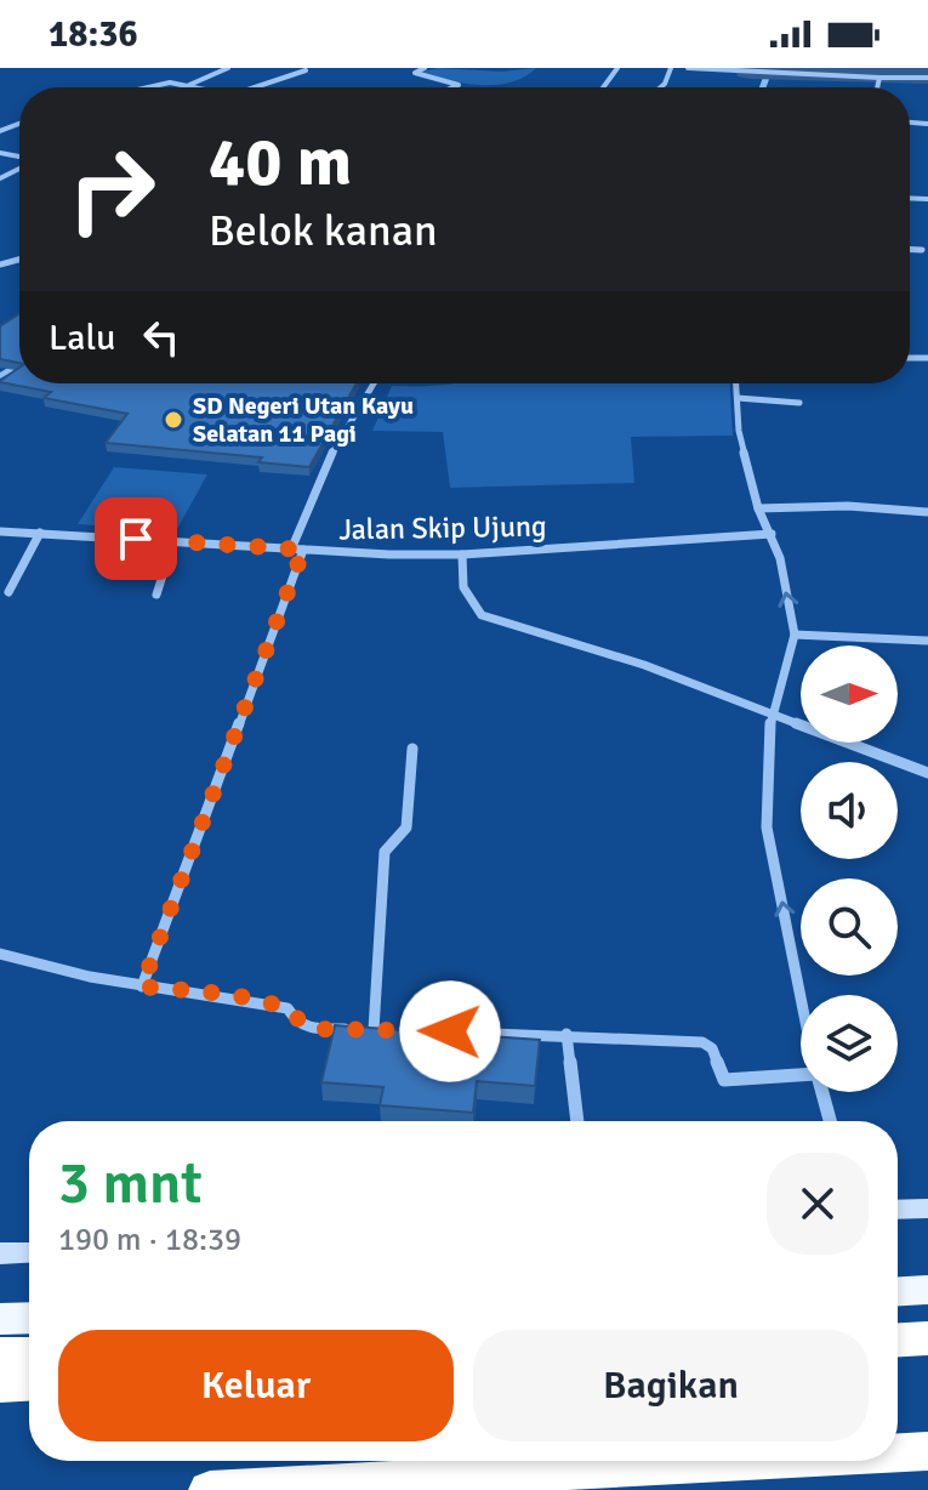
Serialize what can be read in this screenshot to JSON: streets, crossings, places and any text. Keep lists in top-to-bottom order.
{
  "streets": {
    "street": ["Jalan Skip Ujung"]
  },
  "places": ["SD Negeri Utan Kayu Selatan 11 Pagi"],
  "north": "right",
  "page": {
    "status": "18:36",
    "turn": ["40 m", "Belok kanan"],
    "then": "Lalu",
    "heading": ["3 mnt", "190 m · 18:39"],
    "buttons": ["Keluar", "Bagikan"]
  }
}
